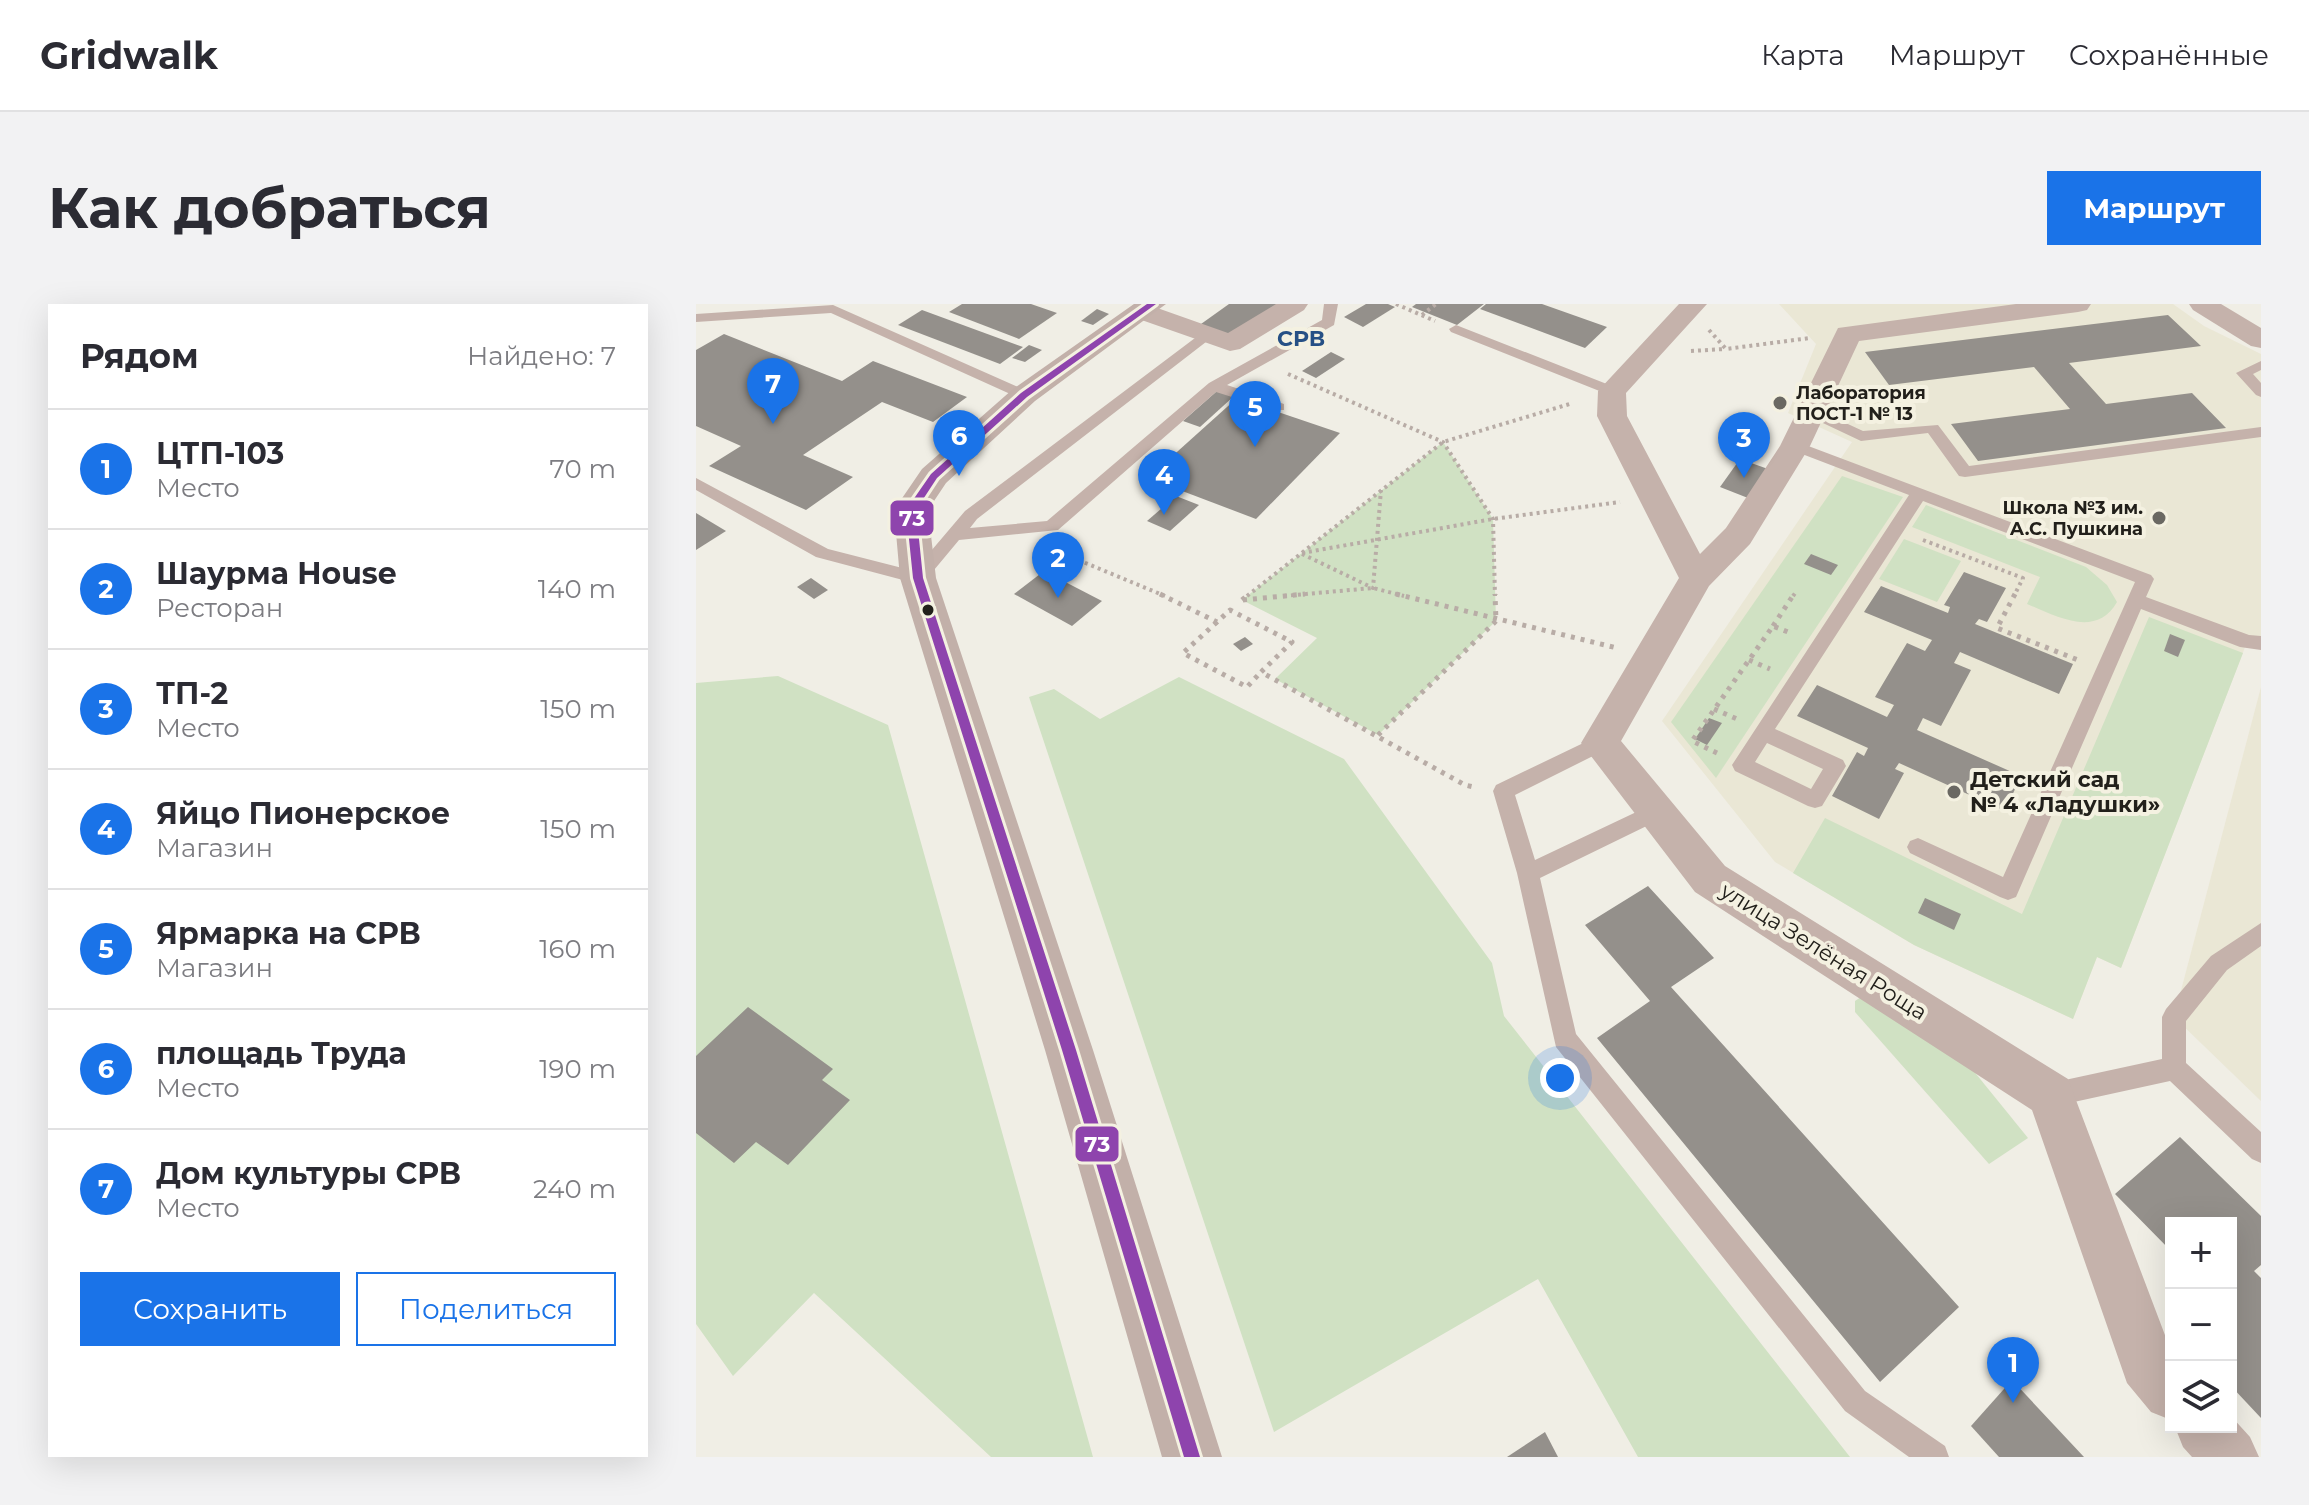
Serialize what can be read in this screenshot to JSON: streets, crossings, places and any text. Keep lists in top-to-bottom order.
{
  "streets": {
    "street": ["улица Зелёная Роща"]
  },
  "districts": ["СРВ"],
  "places": ["Лаборатория ПОСТ-1 № 13", "Школа №3 им. А.С. Пушкина", "Детский сад № 4 «Ладушки»"],
  "lines": ["transit line 73"],
  "page": {
    "header": "Gridwalk",
    "nav": ["Карта", "Маршрут", "Сохранённые"],
    "buttons": [
      "Маршрут",
      ["Сохранить", "Поделиться"]
    ],
    "title": "Как добраться",
    "heading": ["Рядом", "Найдено: 7"],
    "pins": [
      "7",
      "5",
      "6",
      "3",
      "4",
      "2",
      "1"
    ],
    "list": [
      {
        "mark": "1",
        "name": "ЦТП-103",
        "note": "Место",
        "value": "70 m"
      },
      {
        "mark": "2",
        "name": "Шаурма House",
        "note": "Ресторан",
        "value": "140 m"
      },
      {
        "mark": "3",
        "name": "ТП-2",
        "note": "Место",
        "value": "150 m"
      },
      {
        "mark": "4",
        "name": "Яйцо Пионерское",
        "note": "Магазин",
        "value": "150 m"
      },
      {
        "mark": "5",
        "name": "Ярмарка на СРВ",
        "note": "Магазин",
        "value": "160 m"
      },
      {
        "mark": "6",
        "name": "площадь Труда",
        "note": "Место",
        "value": "190 m"
      },
      {
        "mark": "7",
        "name": "Дом культуры СРВ",
        "note": "Место",
        "value": "240 m"
      }
    ],
    "map_buttons": ["+", "−"]
  }
}
